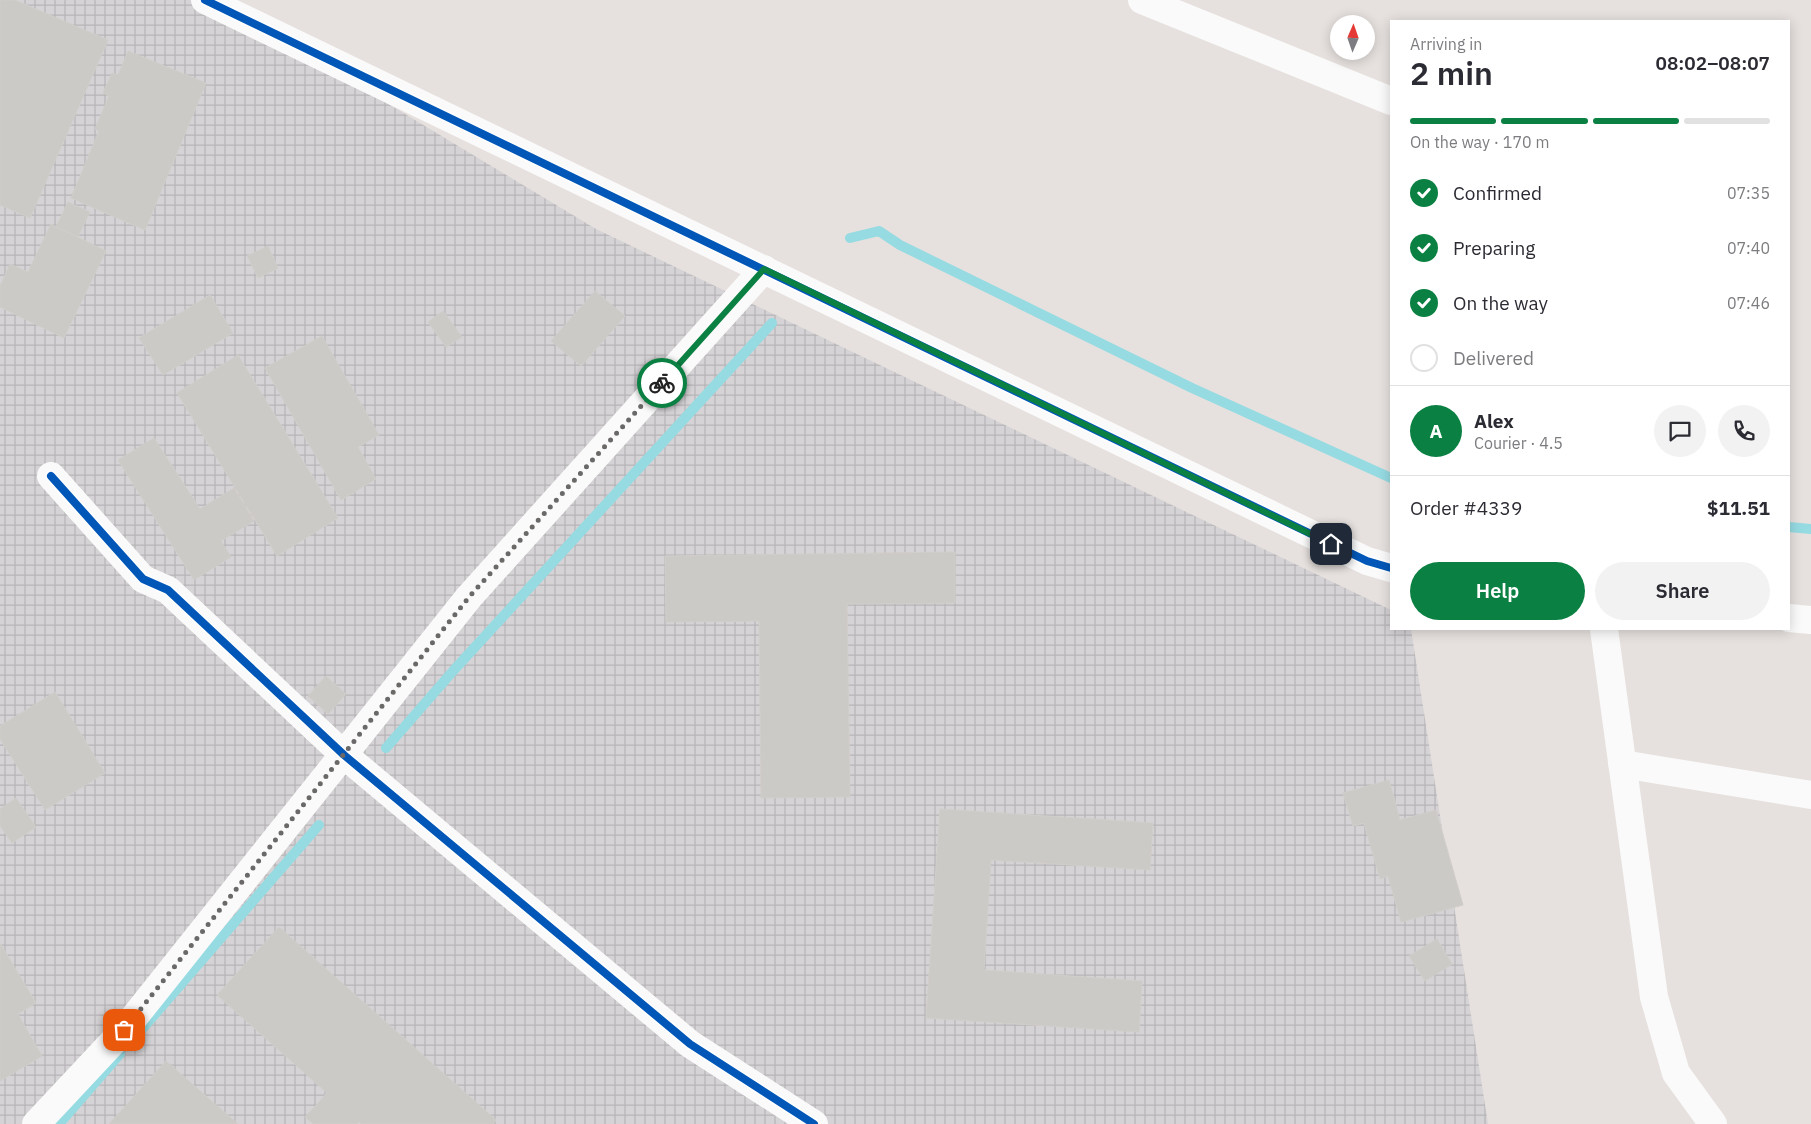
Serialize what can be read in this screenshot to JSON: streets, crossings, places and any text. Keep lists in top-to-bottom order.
{
  "north": "top",
  "page": {
    "heading": ["2 min", "Arriving in", "08:02–08:07"],
    "panel": [
      "Alex",
      "Courier · 4.5",
      "Order #4339",
      "$11.51"
    ],
    "bar": "On the way · 170 m",
    "list": [
      ["Confirmed", "07:35"],
      ["Preparing", "07:40"],
      ["On the way", "07:46"],
      "Delivered"
    ],
    "round": "A",
    "buttons": ["Help", "Share"]
  }
}
